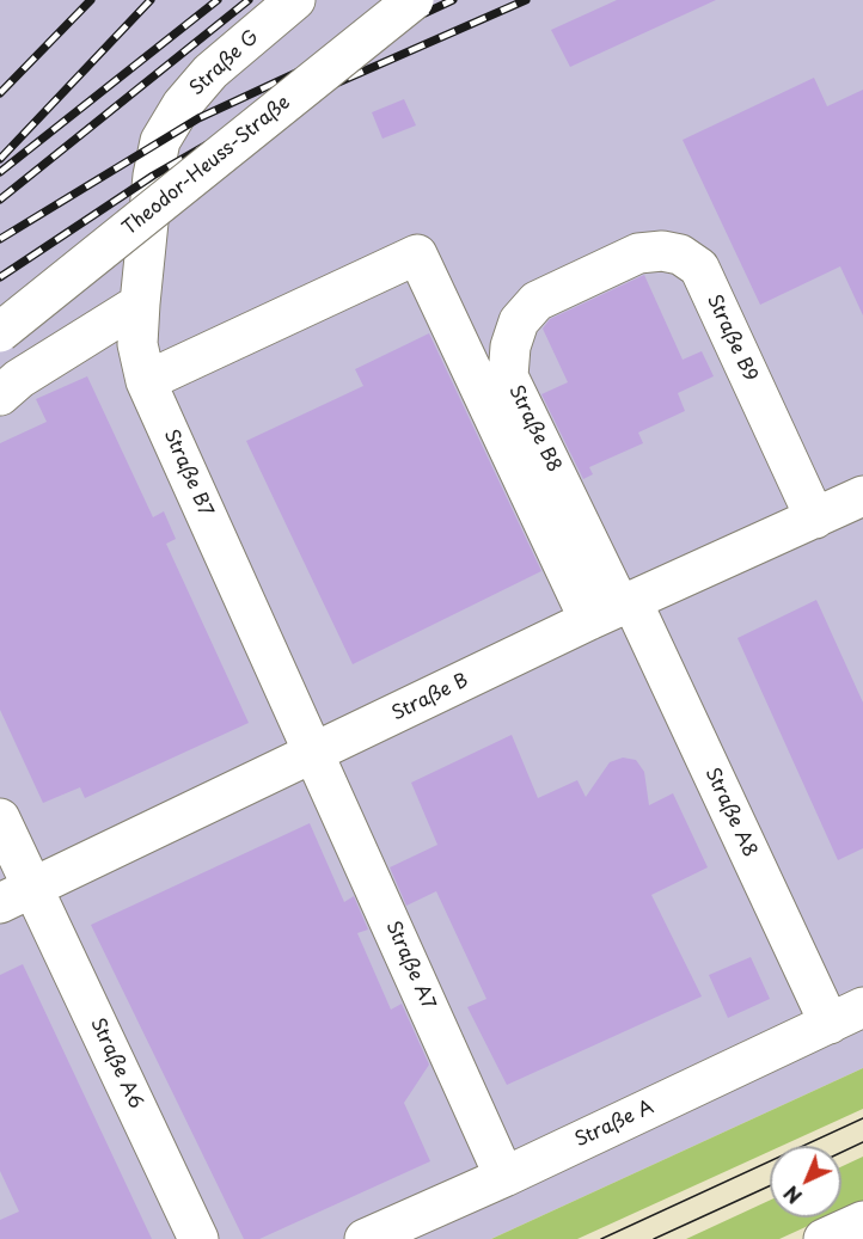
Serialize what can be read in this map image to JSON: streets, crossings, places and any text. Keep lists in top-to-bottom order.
{
  "streets": {
    "main road": [
      "Straße G",
      "Theodor-Heuss-Straße",
      "Straße B9",
      "Straße B8",
      "Straße B7",
      "Straße B",
      "Straße A8",
      "Straße A7",
      "Straße A6",
      "Straße A"
    ]
  },
  "crossings": [
    ["Straße G", "Straße B7"],
    ["Straße B9", "Straße B8"],
    ["Straße B9", "Straße B"],
    ["Straße B8", "Straße B"],
    ["Straße B8", "Straße A8"],
    ["Straße B7", "Straße B"],
    ["Straße B7", "Straße A7"],
    ["Straße B", "Straße A8"],
    ["Straße B", "Straße A7"],
    ["Straße B", "Straße A6"],
    ["Straße A8", "Straße A"],
    ["Straße A7", "Straße A"]
  ],
  "north": "bottom left"
}
